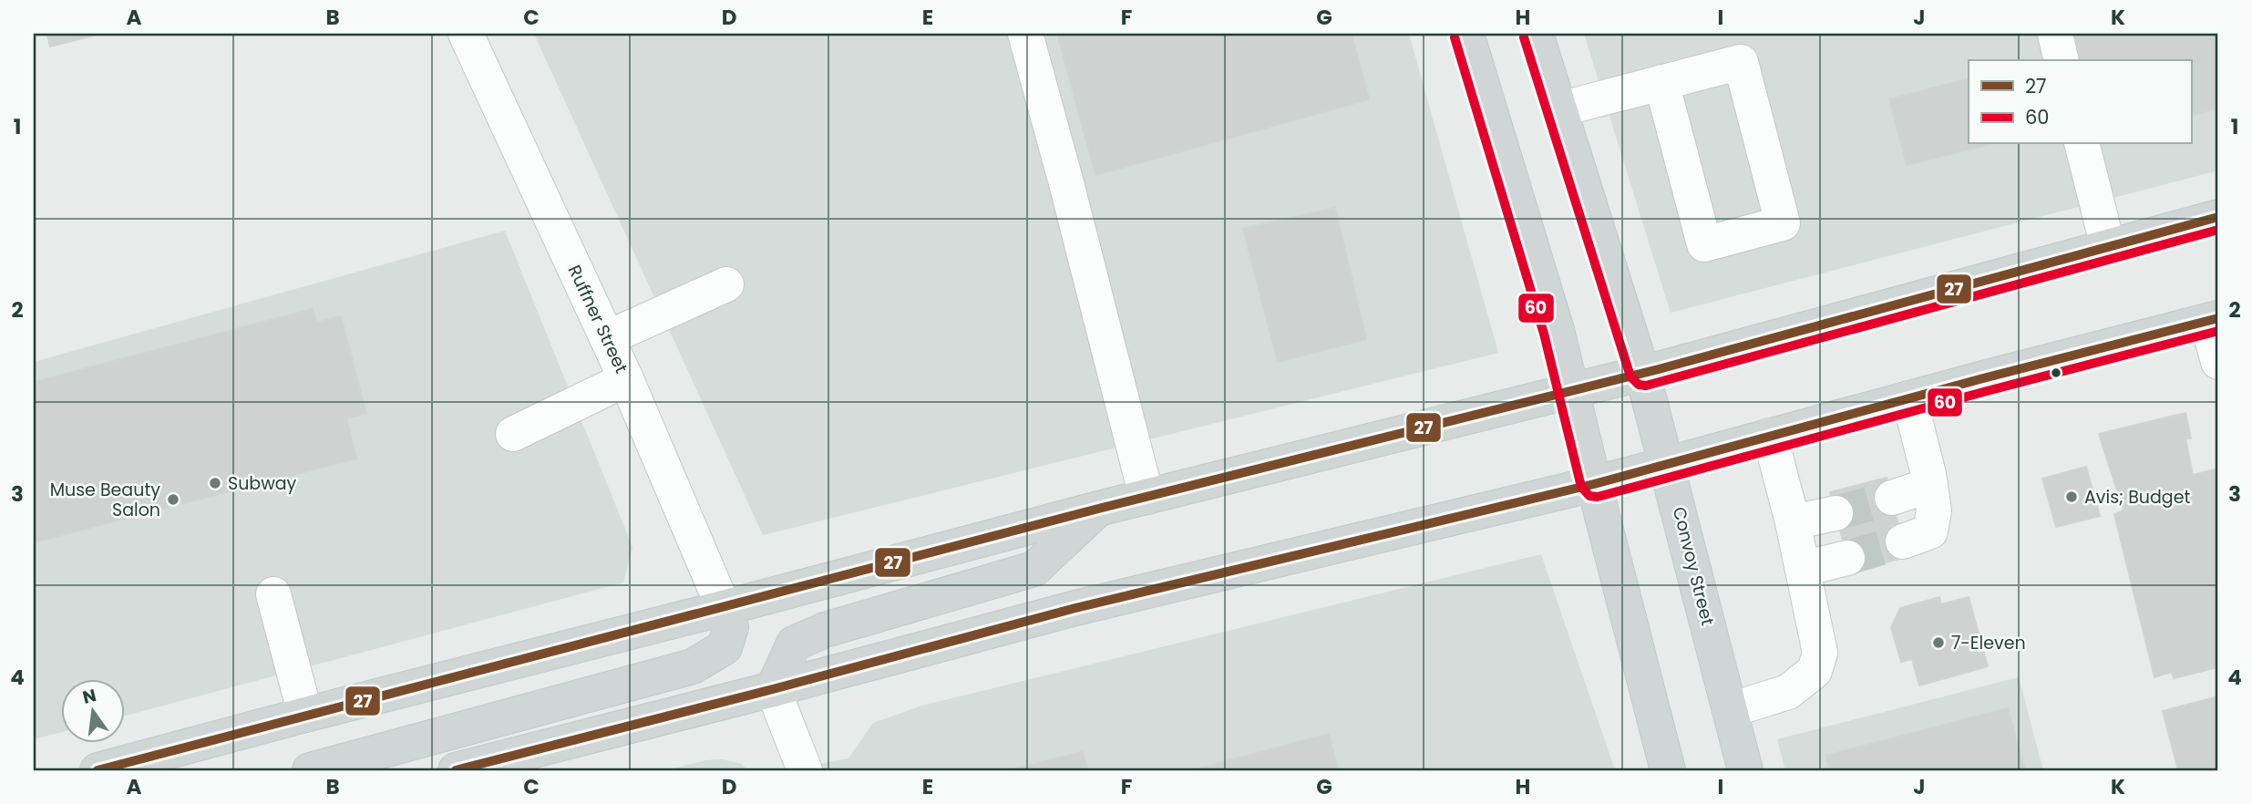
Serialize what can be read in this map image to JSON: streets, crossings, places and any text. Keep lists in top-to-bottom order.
{
  "streets": {
    "main road": ["Convoy Street"],
    "street": ["Ruffner Street"]
  },
  "places": [
    "Subway",
    "Avis; Budget",
    "Muse Beauty Salon",
    "7-Eleven"
  ],
  "lines": ["transit line 60", "transit line 27"],
  "legend": ["27", "60"],
  "north": "top",
  "grid": {
    "columns": [
      "A",
      "B",
      "C",
      "D",
      "E",
      "F",
      "G",
      "H",
      "I",
      "J",
      "K"
    ],
    "rows": [
      "1",
      "2",
      "3",
      "4"
    ]
  }
}
